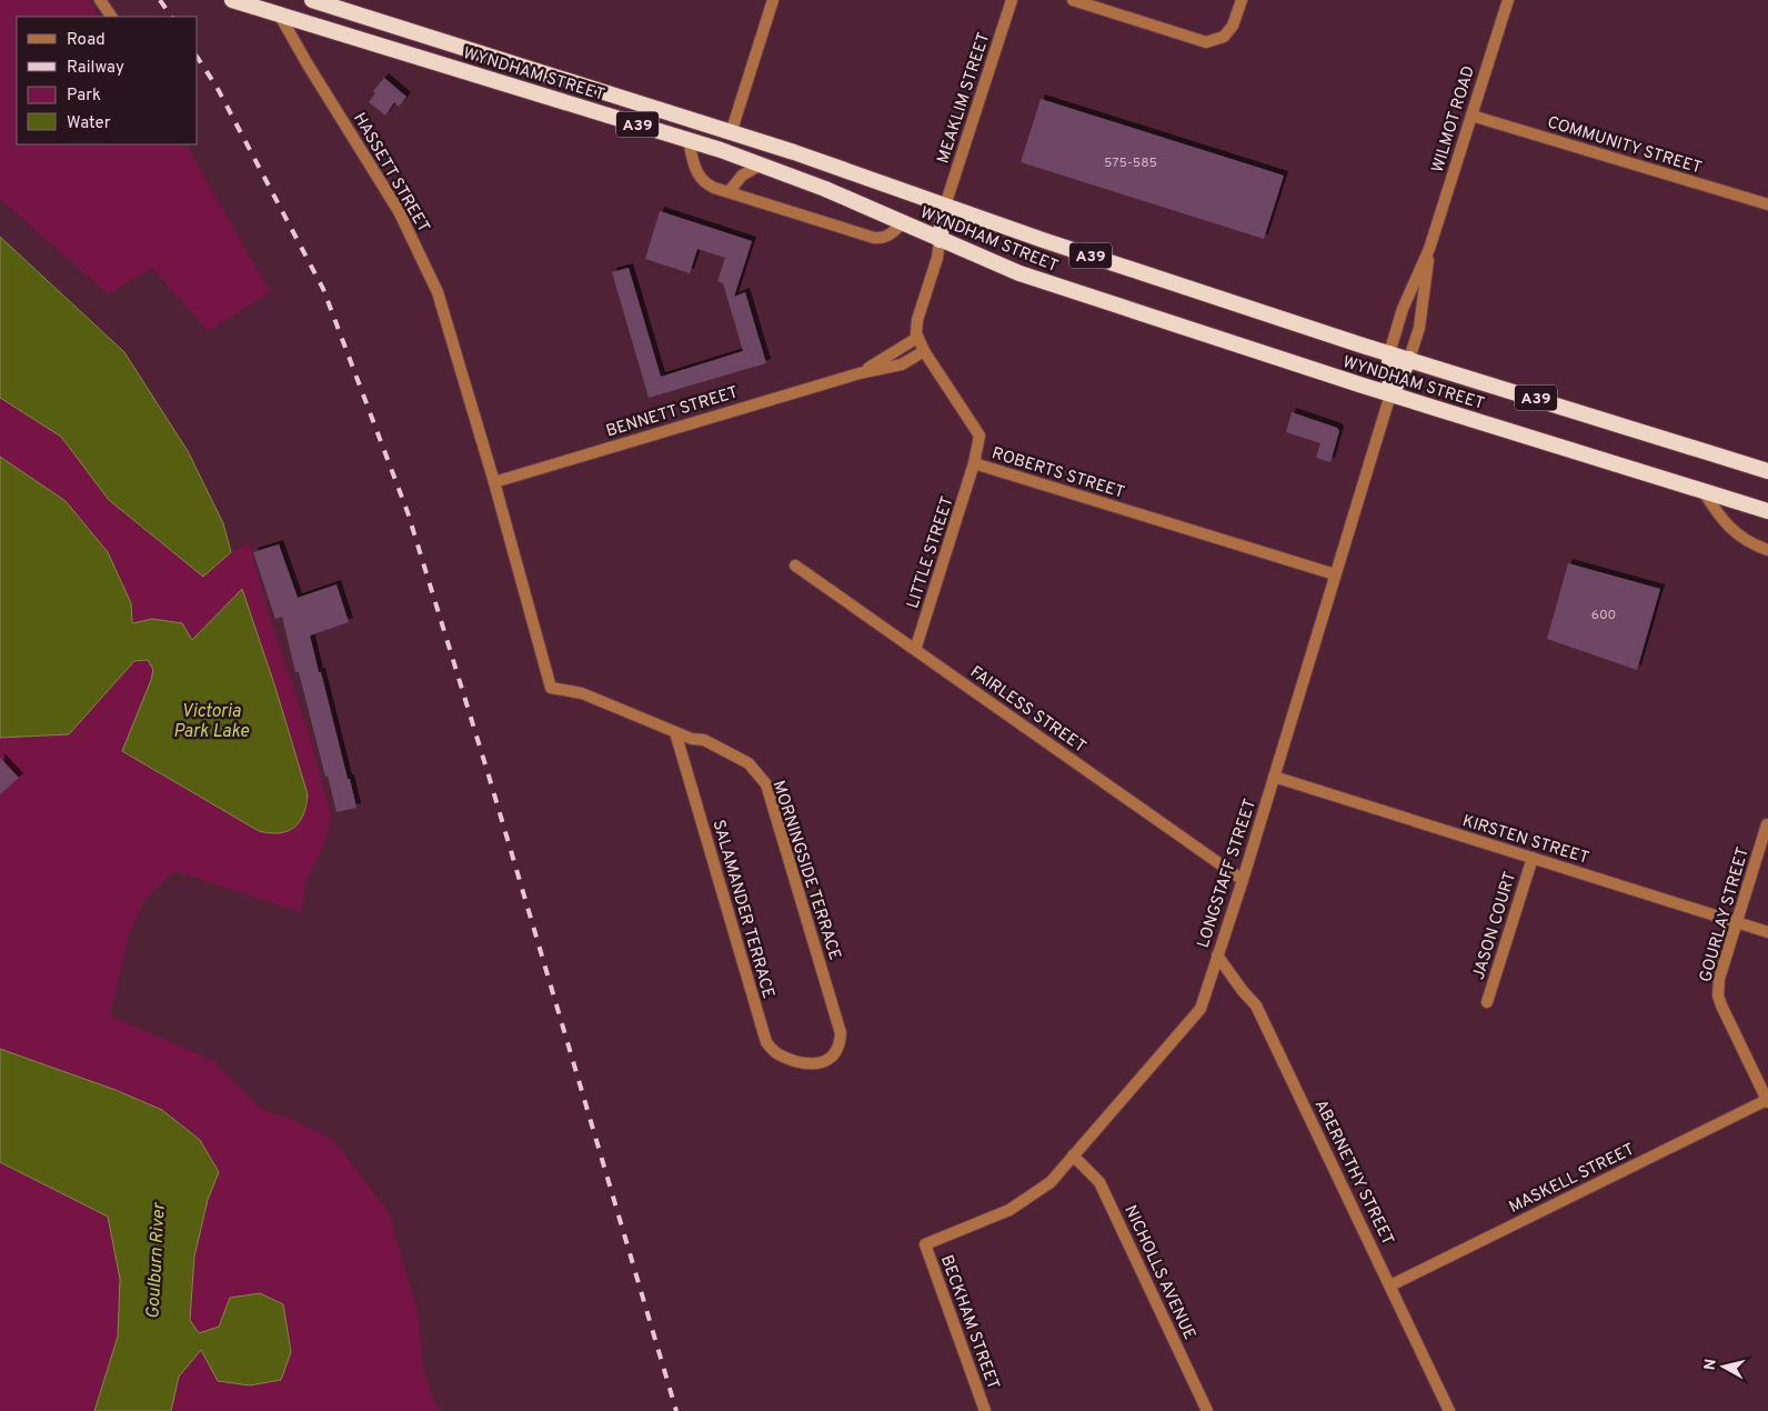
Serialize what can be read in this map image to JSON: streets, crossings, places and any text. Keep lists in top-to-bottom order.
{
  "streets": {
    "highway": ["WYNDHAM STREET", "A39"],
    "street": [
      "MEAKLIM STREET",
      "WILMOT ROAD",
      "COMMUNITY STREET",
      "HASSETT STREET",
      "BENNETT STREET",
      "ROBERTS STREET",
      "LITTLE STREET",
      "FAIRLESS STREET",
      "KIRSTEN STREET",
      "MORNINGSIDE TERRACE",
      "LONGSTAFF STREET",
      "SALAMANDER TERRACE",
      "GOURLAY STREET",
      "JASON COURT",
      "ABERNETHY STREET",
      "MASKELL STREET",
      "NICHOLLS AVENUE",
      "BECKHAM STREET"
    ]
  },
  "crossings": [
    ["WYNDHAM STREET", "MEAKLIM STREET"],
    ["WYNDHAM STREET", "WILMOT ROAD"],
    ["WYNDHAM STREET", "HASSETT STREET"],
    ["WYNDHAM STREET", "LONGSTAFF STREET"],
    ["WILMOT ROAD", "COMMUNITY STREET"],
    ["HASSETT STREET", "BENNETT STREET"],
    ["HASSETT STREET", "MORNINGSIDE TERRACE"],
    ["BENNETT STREET", "ROBERTS STREET"],
    ["BENNETT STREET", "MORNINGSIDE TERRACE"],
    ["ROBERTS STREET", "LITTLE STREET"],
    ["ROBERTS STREET", "LONGSTAFF STREET"],
    ["LITTLE STREET", "FAIRLESS STREET"],
    ["FAIRLESS STREET", "LONGSTAFF STREET"],
    ["KIRSTEN STREET", "LONGSTAFF STREET"],
    ["KIRSTEN STREET", "GOURLAY STREET"],
    ["KIRSTEN STREET", "JASON COURT"],
    ["MORNINGSIDE TERRACE", "SALAMANDER TERRACE"],
    ["LONGSTAFF STREET", "ABERNETHY STREET"],
    ["LONGSTAFF STREET", "NICHOLLS AVENUE"],
    ["LONGSTAFF STREET", "BECKHAM STREET"],
    ["GOURLAY STREET", "MASKELL STREET"],
    ["ABERNETHY STREET", "MASKELL STREET"]
  ],
  "water": ["Victoria Park Lake", "Goulburn River"],
  "house_numbers": ["575-585", "600"],
  "legend": [
    "Road",
    "Railway",
    "Park",
    "Water"
  ],
  "north": "left"
}
